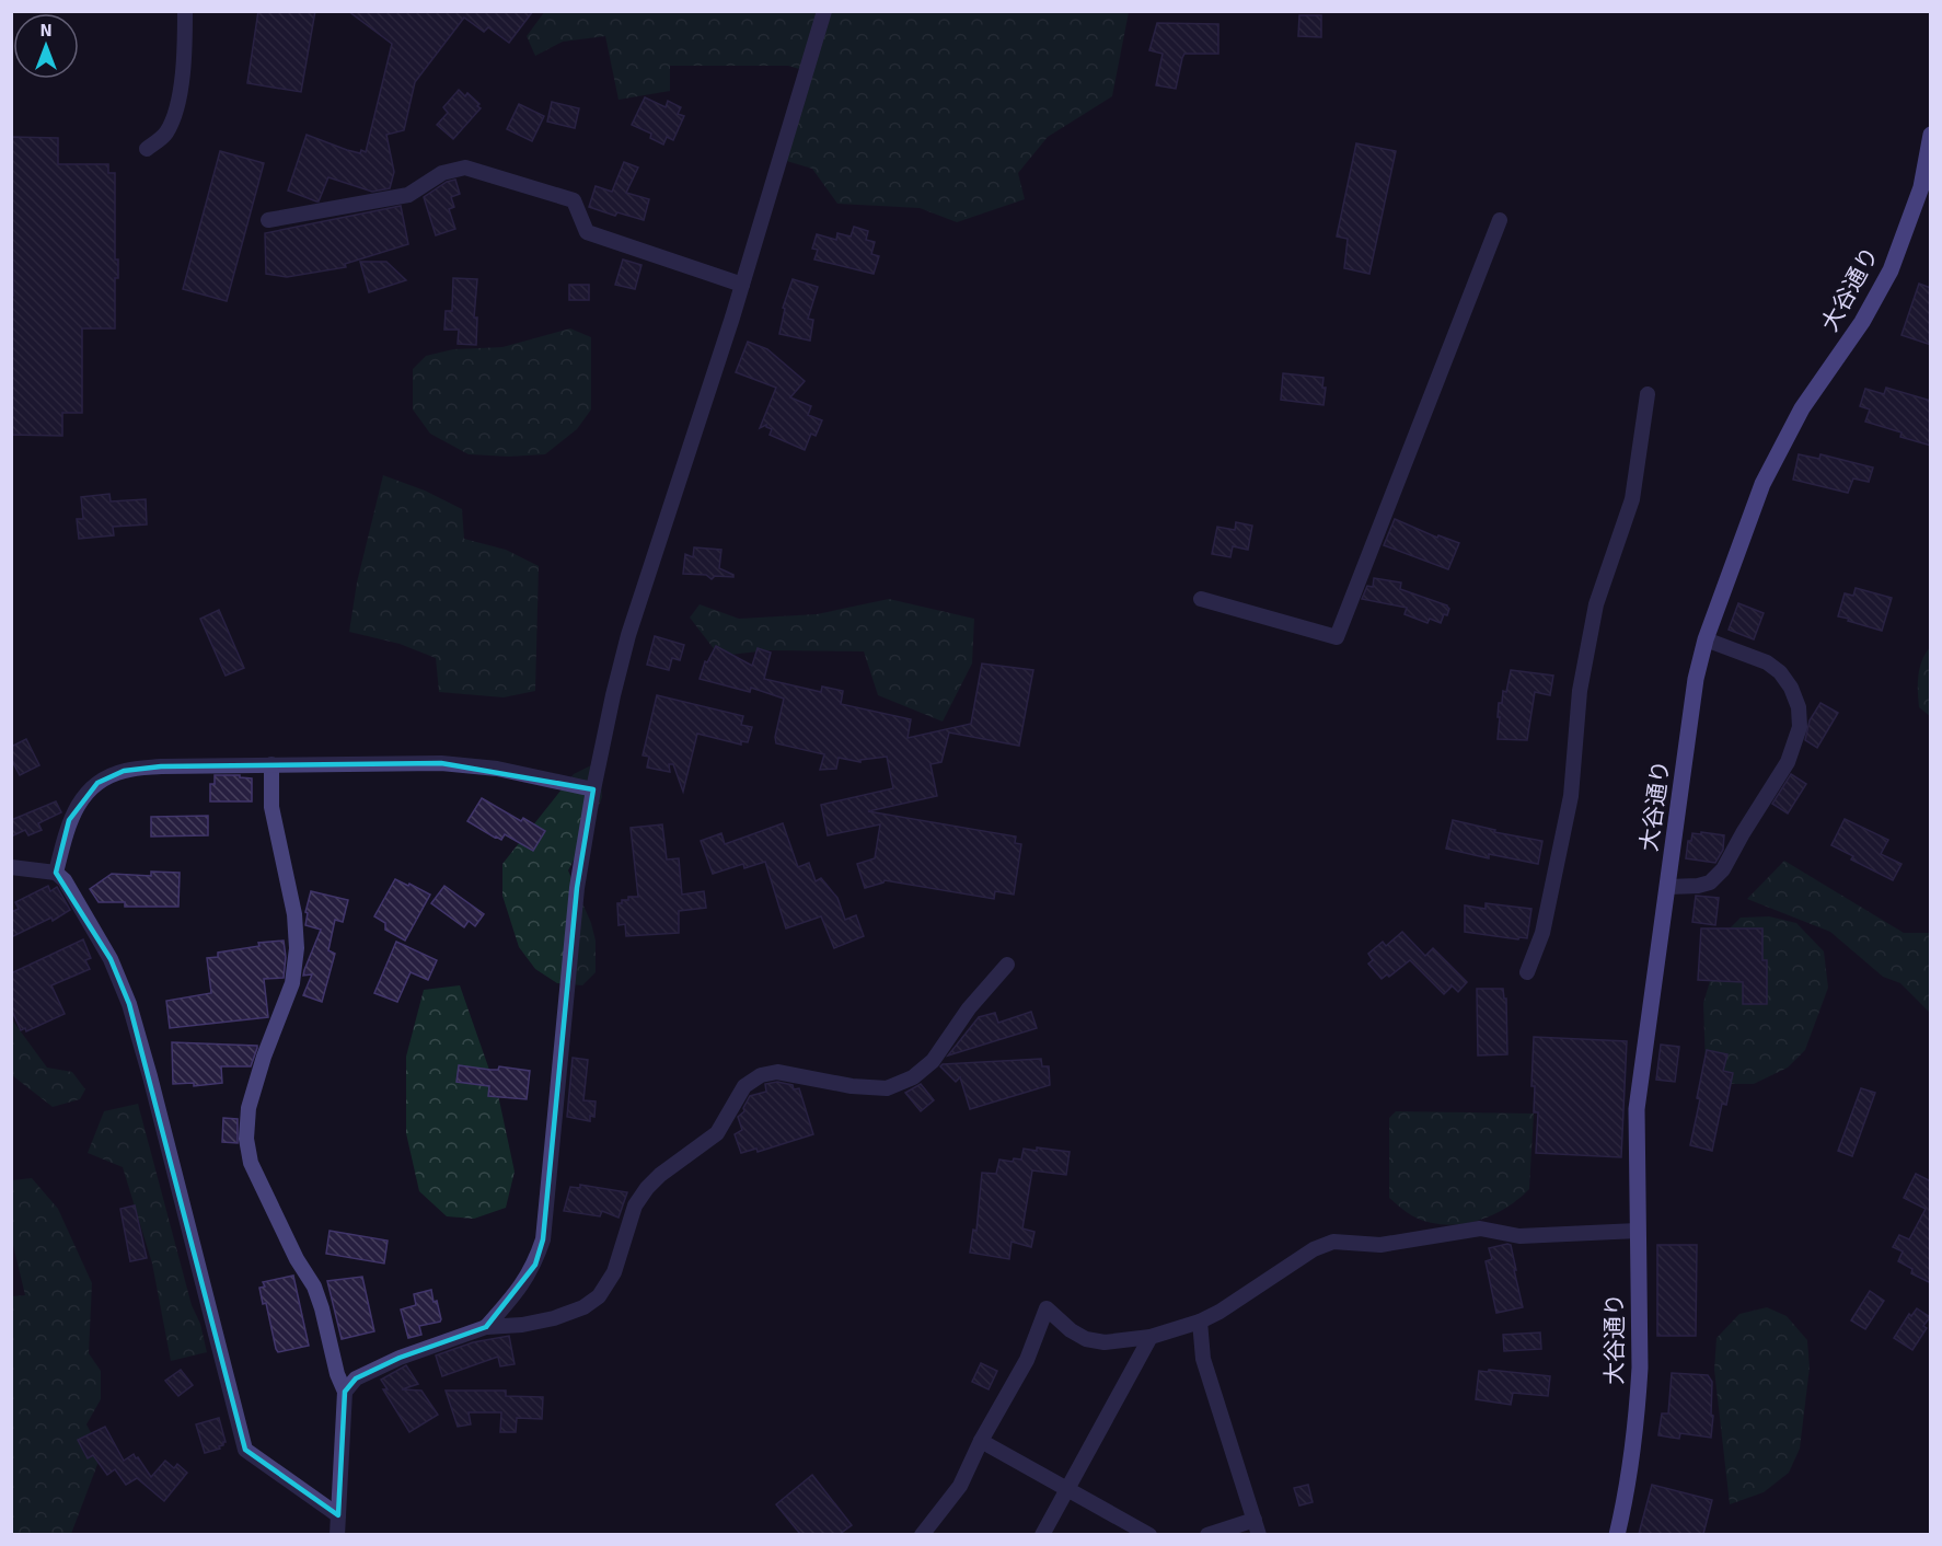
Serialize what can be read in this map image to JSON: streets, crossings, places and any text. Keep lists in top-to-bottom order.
{
  "streets": {
    "street": ["大谷通り"]
  },
  "north": "top"
}
